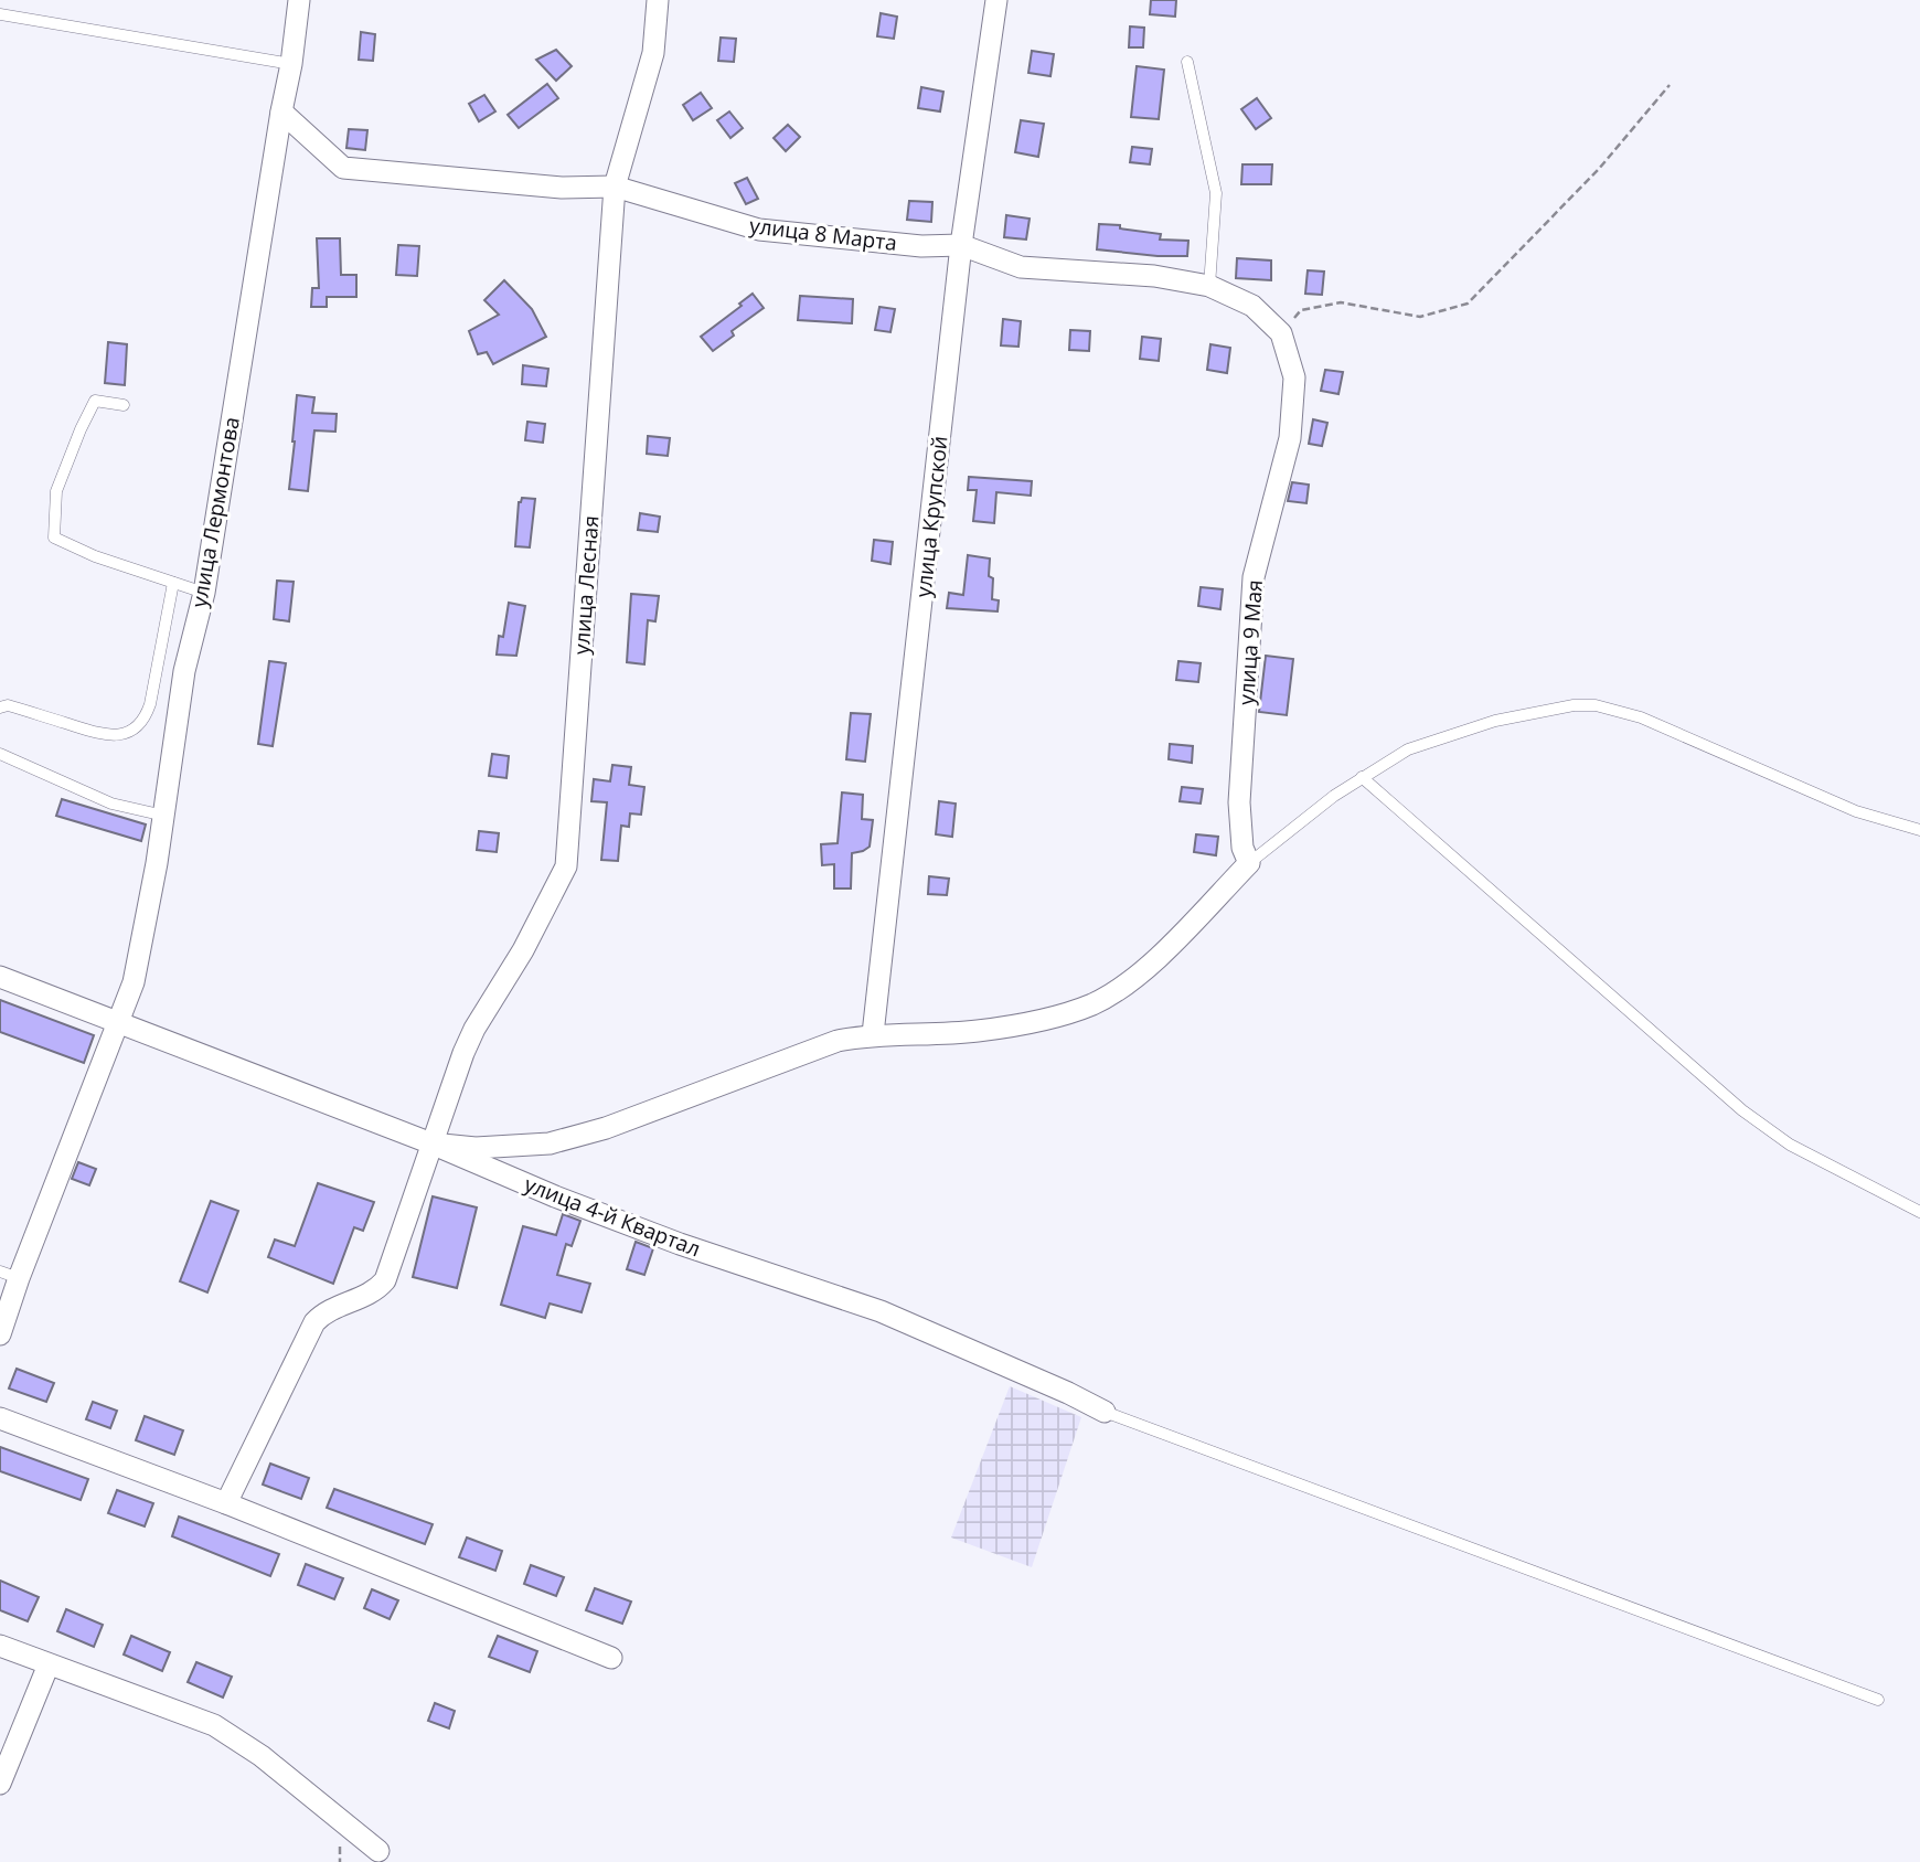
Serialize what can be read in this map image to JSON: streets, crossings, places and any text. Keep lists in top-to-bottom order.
{
  "streets": {
    "street": [
      "улица 8 Марта",
      "улица Лермонтова",
      "улица Крупской",
      "улица Лесная",
      "улица 9 Мая",
      "улица 4-й Квартал"
    ]
  },
  "crossings": [
    ["улица 8 Марта", "улица Лермонтова"],
    ["улица 8 Марта", "улица Крупской"],
    ["улица 8 Марта", "улица Лесная"],
    ["улица 8 Марта", "улица 9 Мая"],
    ["улица Лермонтова", "улица 4-й Квартал"],
    ["улица Лесная", "улица 4-й Квартал"]
  ]
}
